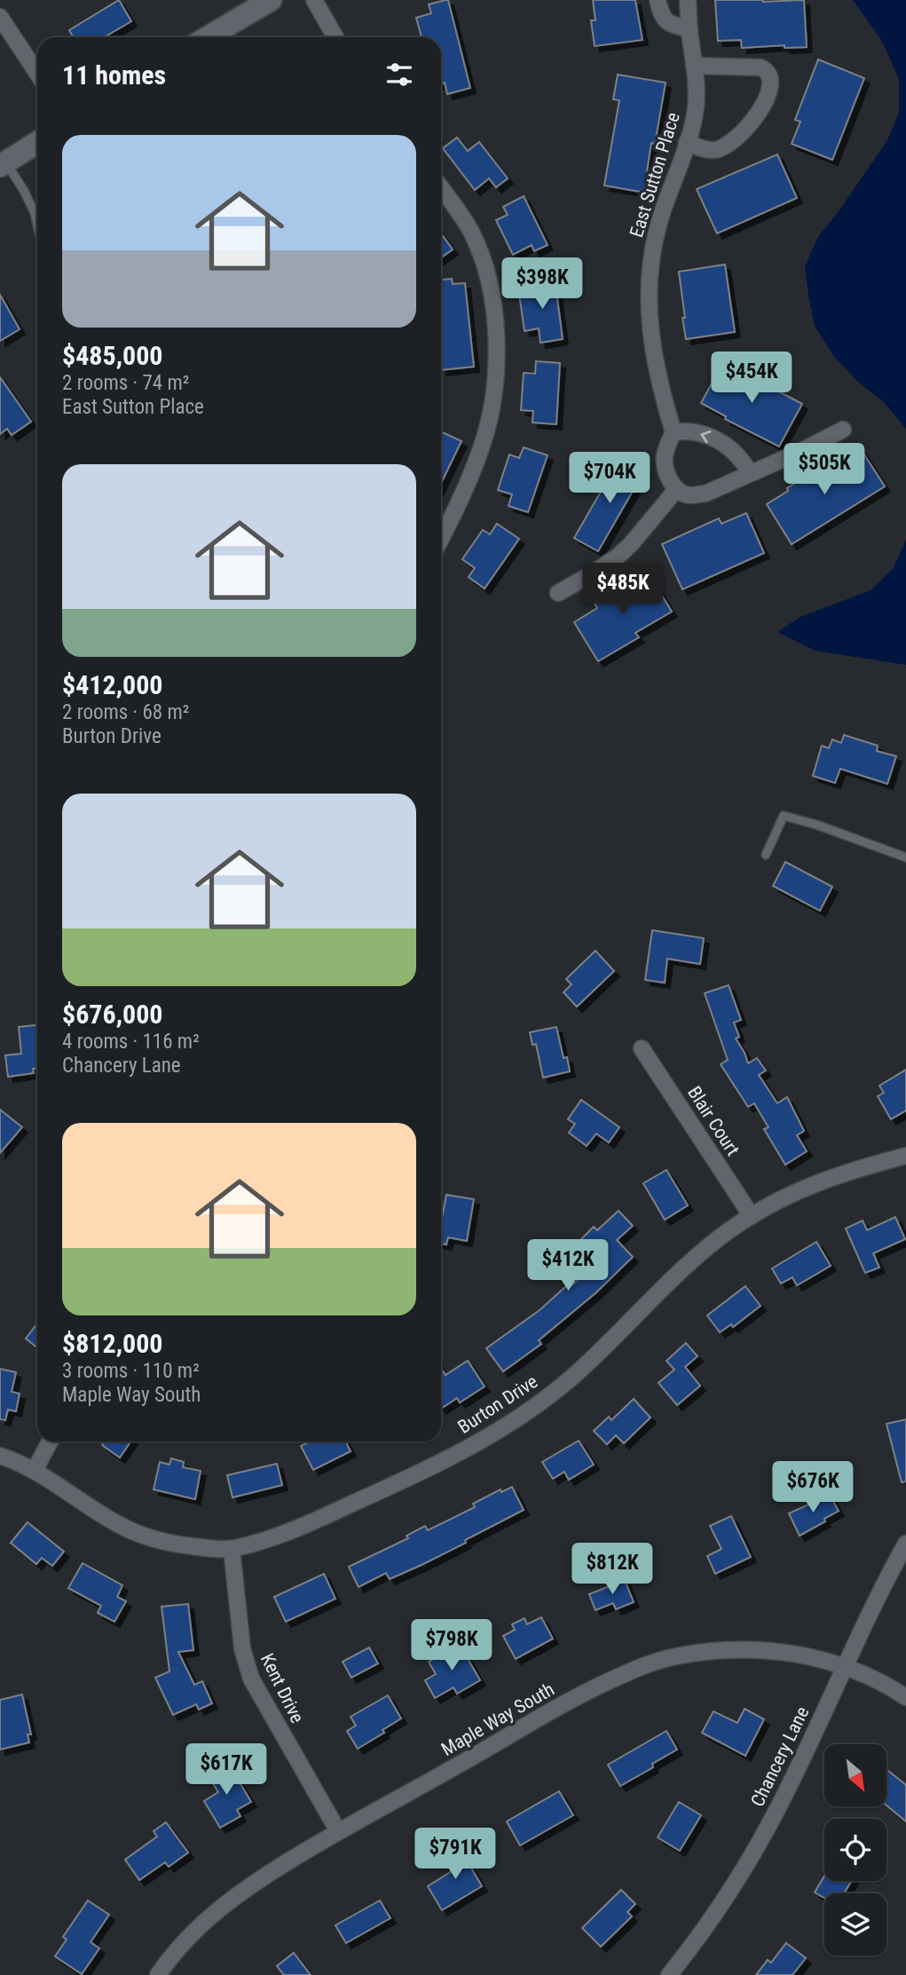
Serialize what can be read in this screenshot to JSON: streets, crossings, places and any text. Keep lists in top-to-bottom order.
{
  "streets": {
    "street": [
      "East Sutton Place",
      "Blair Court",
      "Burton Drive",
      "Kent Drive",
      "Maple Way South",
      "Chancery Lane"
    ]
  },
  "crossings": [
    ["Blair Court", "Burton Drive"],
    ["Burton Drive", "Kent Drive"],
    ["Kent Drive", "Maple Way South"],
    ["Maple Way South", "Chancery Lane"]
  ],
  "north": "bottom right",
  "page": {
    "heading": "11 homes",
    "list": [
      {
        "name": "$485,000",
        "note": "2 rooms · 74 m² · East Sutton Place"
      },
      {
        "name": "$412,000",
        "note": "2 rooms · 68 m² · Burton Drive"
      },
      {
        "name": "$676,000",
        "note": "4 rooms · 116 m² · Chancery Lane"
      },
      {
        "name": "$812,000",
        "note": "3 rooms · 110 m² · Maple Way South"
      }
    ],
    "price": [
      "$398K",
      "$454K",
      "$505K",
      "$704K",
      "$485K",
      "$412K",
      "$676K",
      "$812K",
      "$798K",
      "$617K",
      "$791K"
    ]
  }
}
